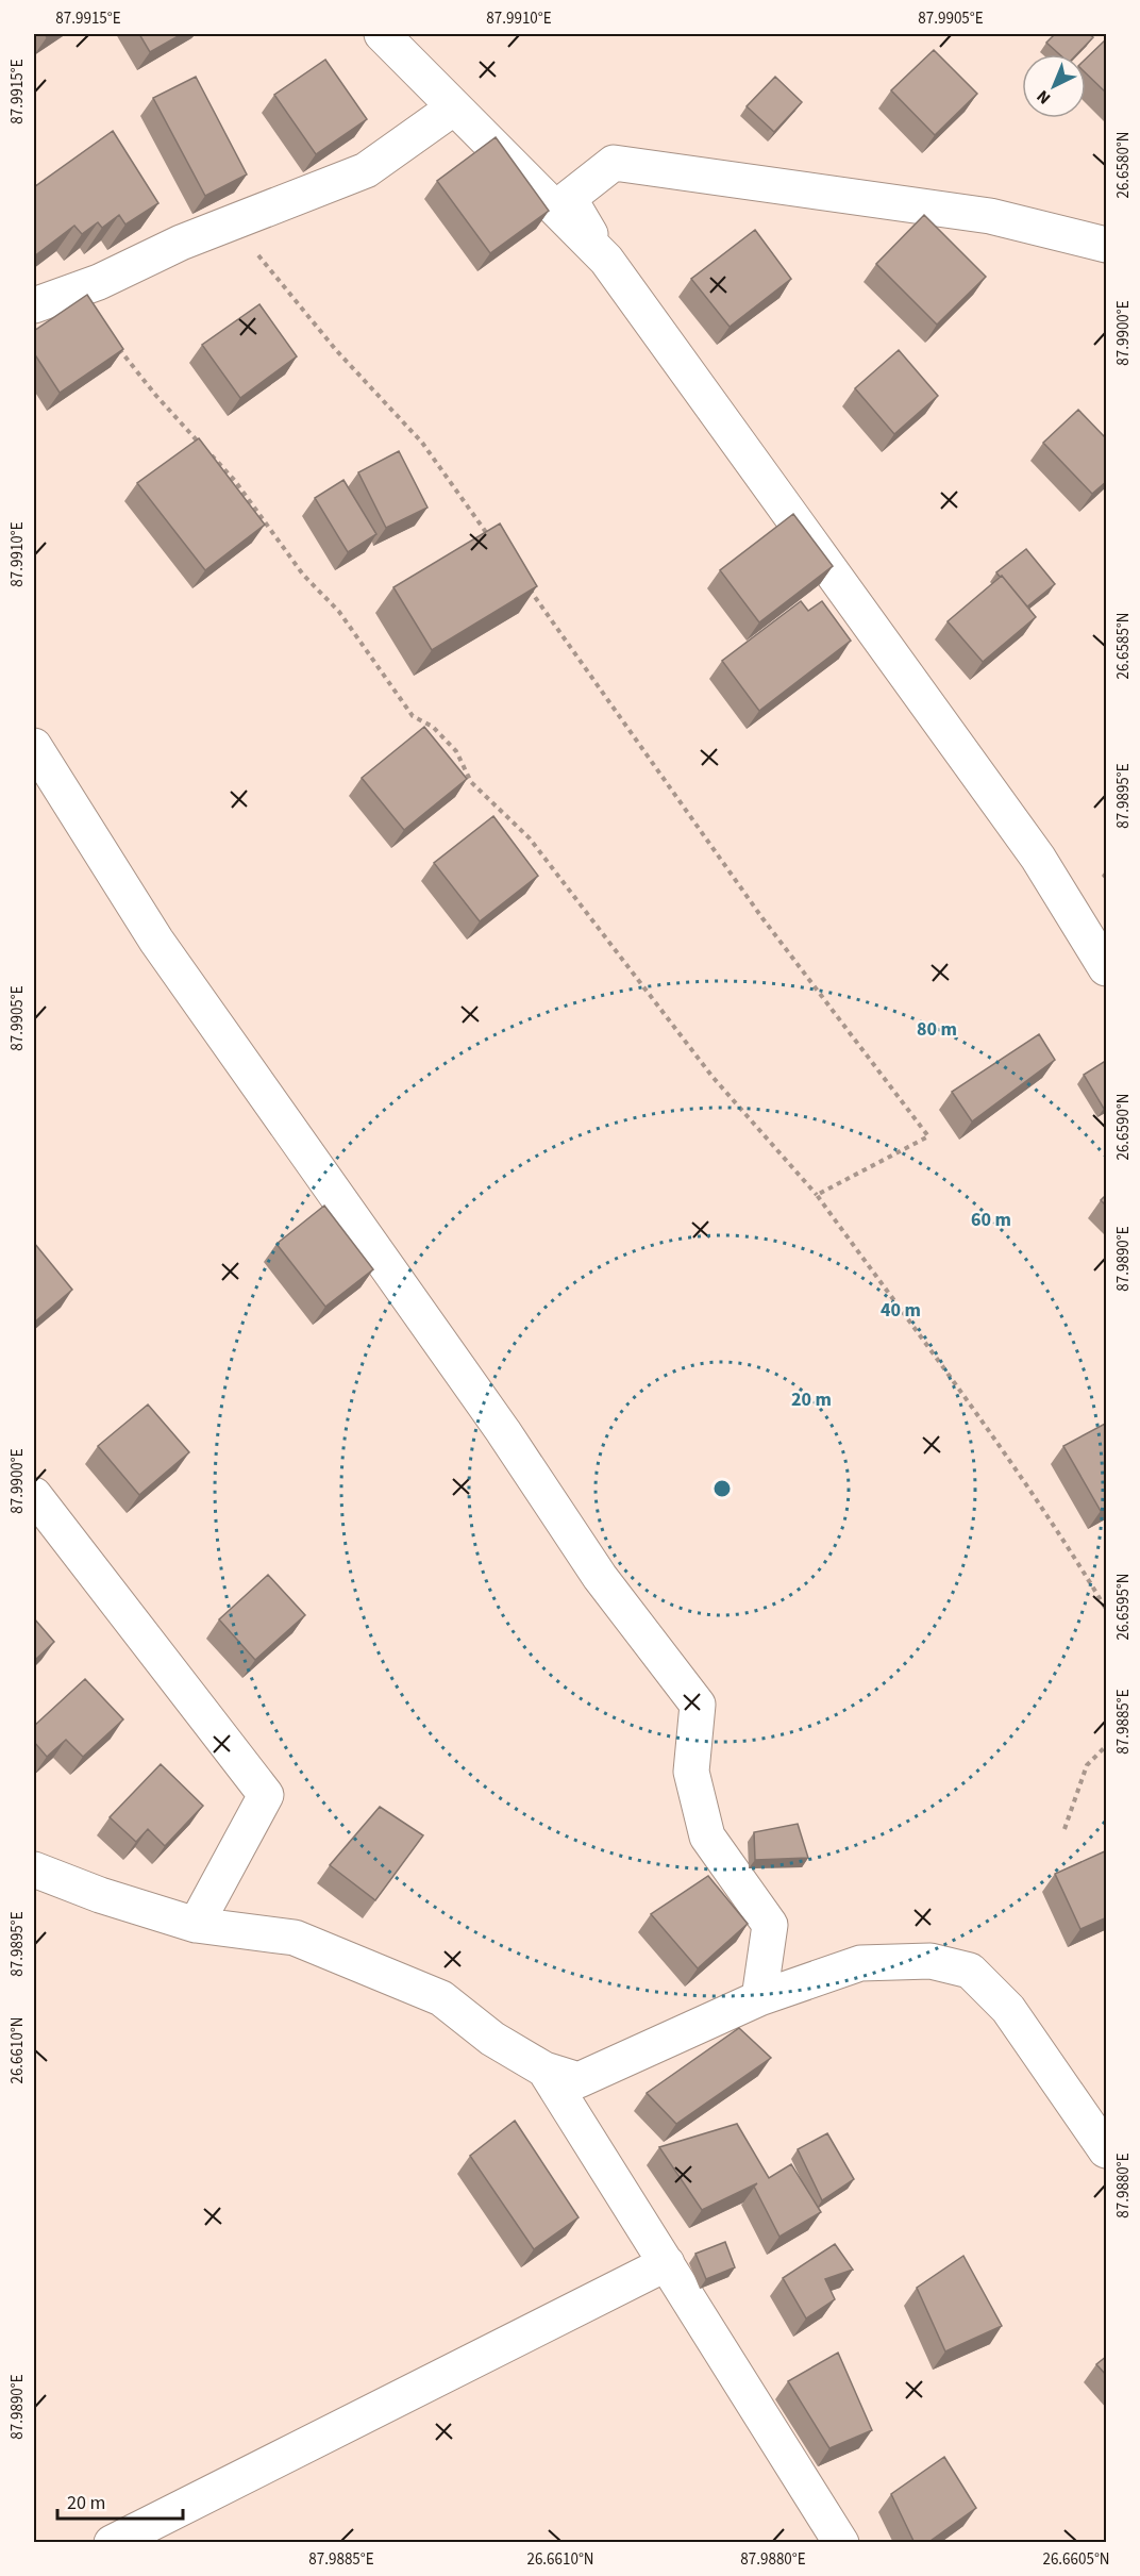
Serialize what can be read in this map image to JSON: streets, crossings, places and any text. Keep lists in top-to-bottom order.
{
  "scale_bar": "20 m",
  "north": "bottom left",
  "coordinates": [
    "87.9915°E",
    "87.9910°E",
    "87.9905°E",
    "26.6580°N",
    "87.9900°E",
    "26.6585°N",
    "87.9895°E",
    "26.6590°N",
    "87.9890°E",
    "26.6595°N",
    "87.9885°E",
    "26.6610°N",
    "87.9880°E",
    "26.6605°N"
  ],
  "rings": [
    "80 m",
    "60 m",
    "40 m",
    "20 m"
  ]
}
